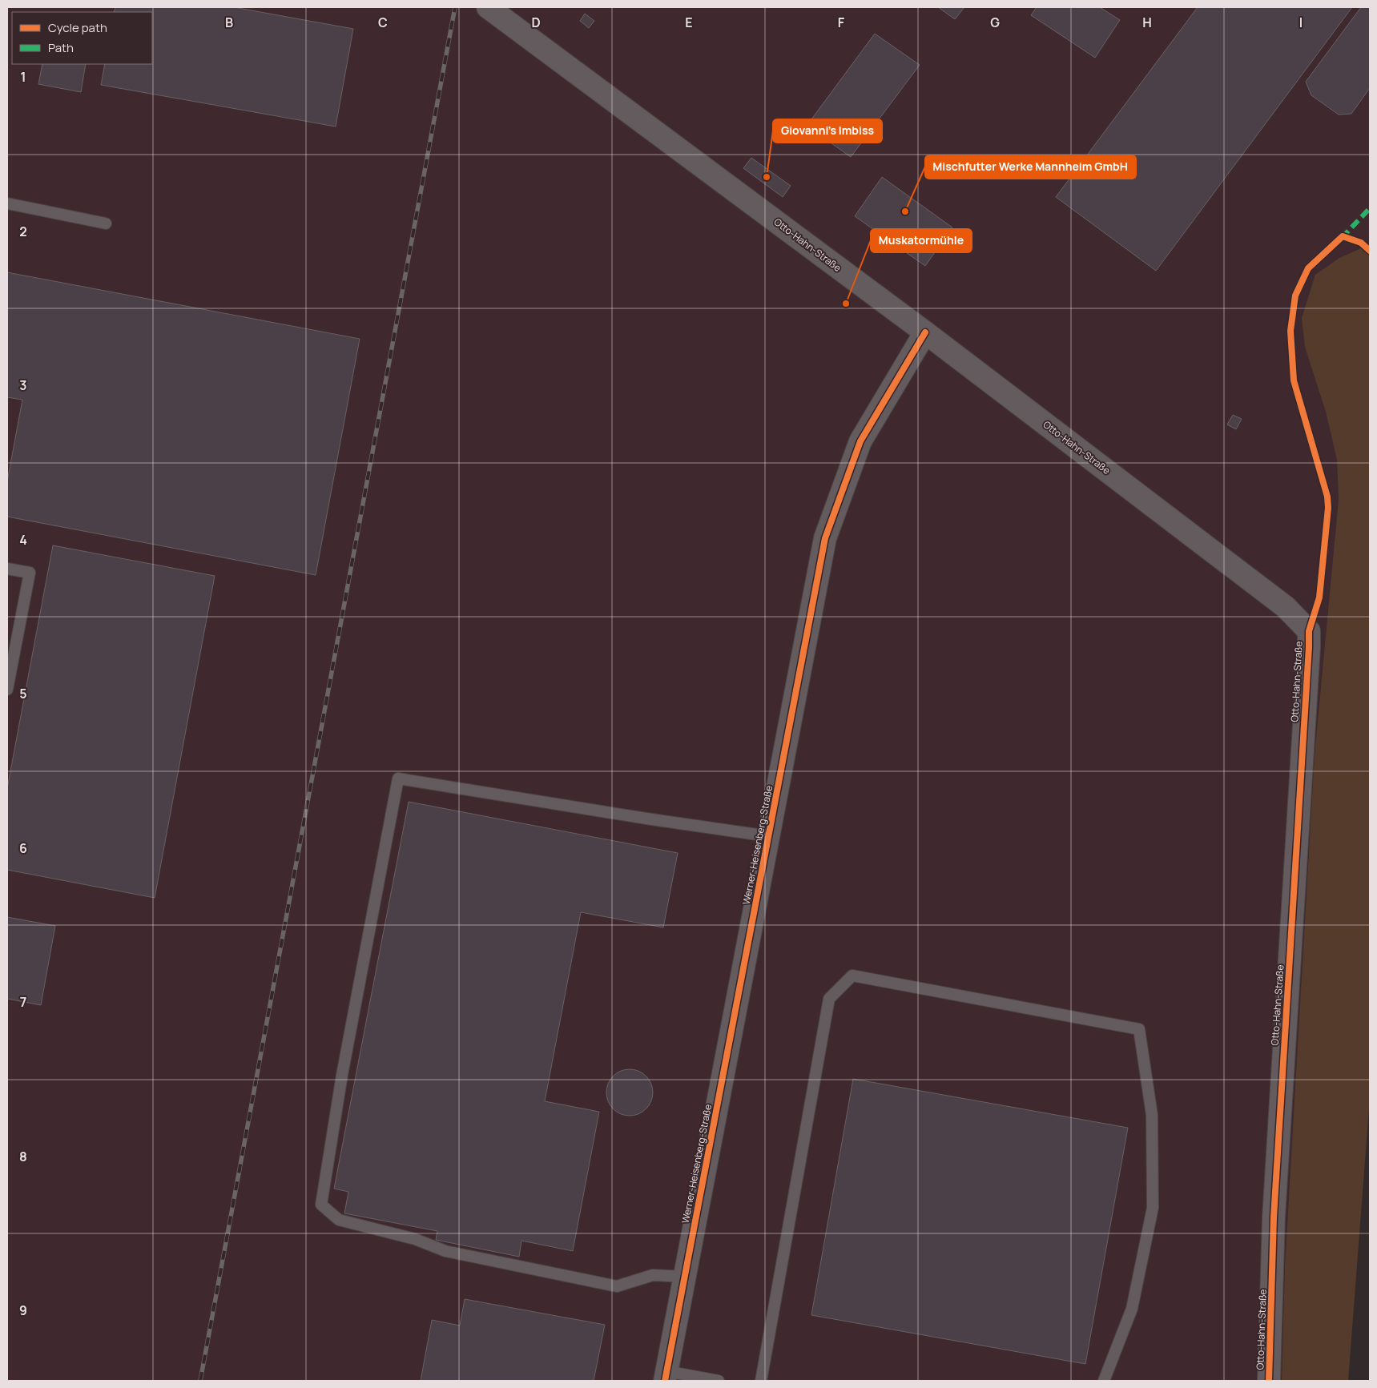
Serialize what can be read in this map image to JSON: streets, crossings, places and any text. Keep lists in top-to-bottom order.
{
  "streets": {
    "street": ["Otto-Hahn-Straße", "Werner-Heisenberg-Straße"]
  },
  "crossings": [
    ["Otto-Hahn-Straße", "Werner-Heisenberg-Straße"]
  ],
  "places": ["Giovanni's Imbiss", "Mischfutter Werke Mannheim GmbH", "Muskatormühle"],
  "legend": ["Cycle path", "Path"],
  "grid": {
    "columns": [
      "B",
      "C",
      "D",
      "E",
      "F",
      "G",
      "H",
      "I"
    ],
    "rows": [
      "1",
      "2",
      "3",
      "4",
      "5",
      "6",
      "7",
      "8",
      "9"
    ]
  }
}
